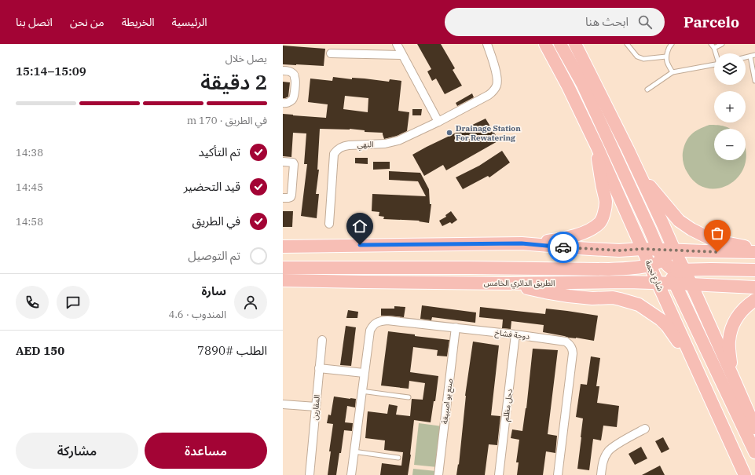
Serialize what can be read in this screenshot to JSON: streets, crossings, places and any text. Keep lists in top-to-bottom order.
{
  "streets": {
    "main road": ["شارع نجمة", "الطريق الدائري الخامس"],
    "street": [
      "النهي",
      "دوحة فشاخ",
      "صنع بو اصبيغة",
      "دحل مظلم",
      "المقارين"
    ]
  },
  "crossings": [
    ["شارع نجمة", "الطريق الدائري الخامس"],
    ["دوحة فشاخ", "صنع بو اصبيغة"],
    ["دوحة فشاخ", "دحل مظلم"]
  ],
  "places": ["Drainage Station For Rewatering"],
  "page": {
    "header": "Parcelo",
    "search": "ابحث هنا",
    "nav": [
      "الرئيسية",
      "الخريطة",
      "من نحن",
      "اتصل بنا"
    ],
    "heading": ["2 دقيقة", "يصل خلال", "15:09–15:14"],
    "panel": [
      "سارة",
      "المندوب · 4.6",
      "الطلب #7890",
      "AED 150"
    ],
    "map_buttons": ["+", "−"],
    "bar": "في الطريق · 170 m",
    "list": [
      ["تم التأكيد", "14:38"],
      ["قيد التحضير", "14:45"],
      ["في الطريق", "14:58"],
      "تم التوصيل"
    ],
    "buttons": ["مساعدة", "مشاركة"]
  }
}
